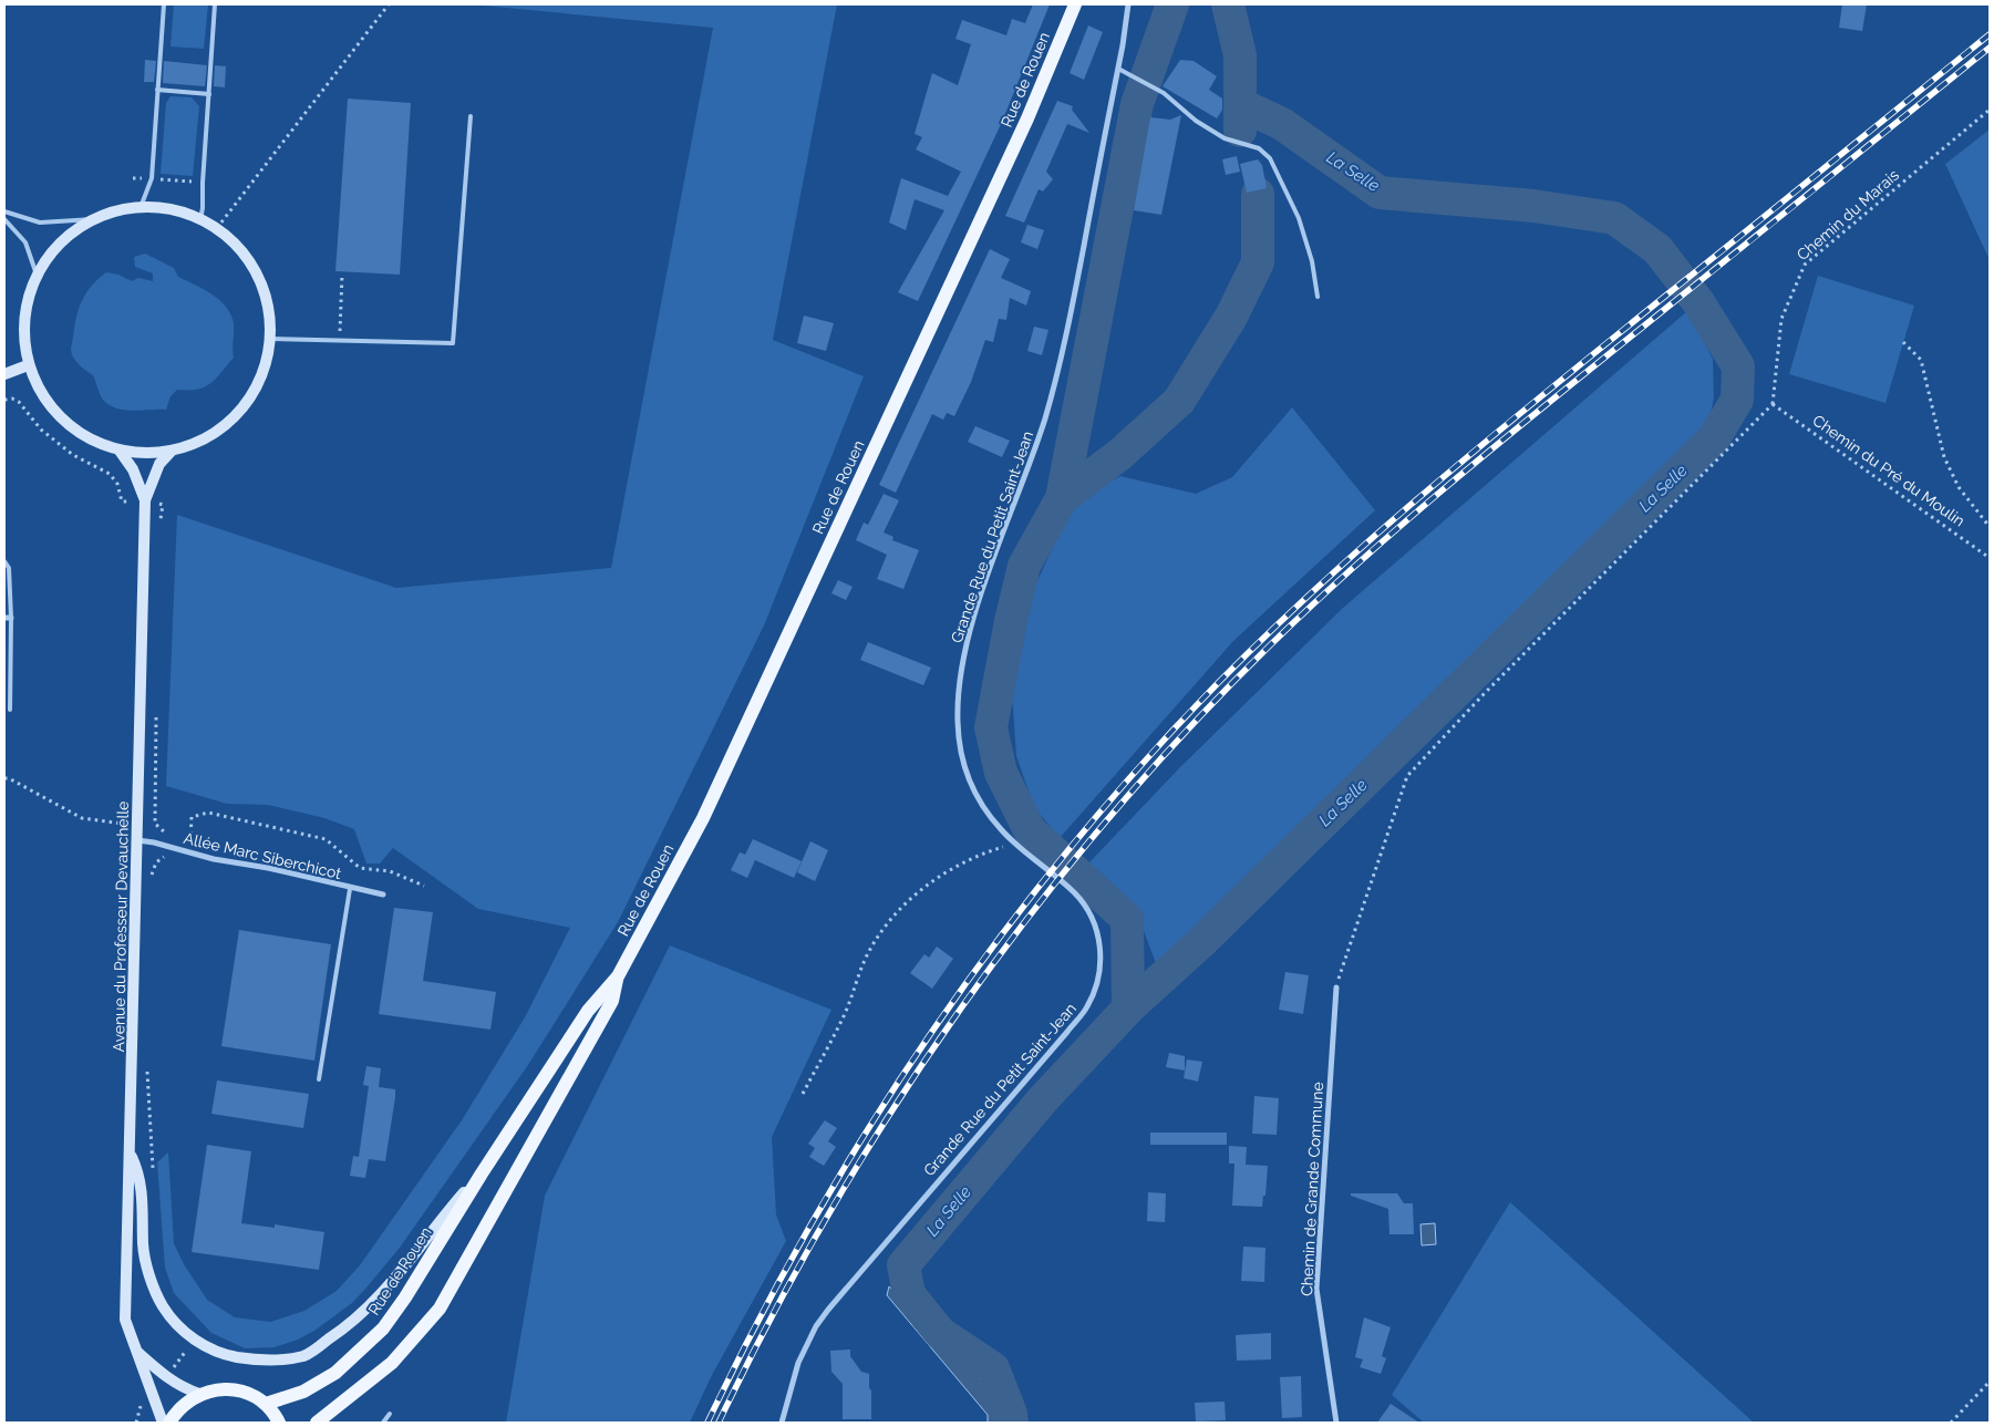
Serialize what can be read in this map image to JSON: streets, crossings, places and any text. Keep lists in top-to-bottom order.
{
  "streets": {
    "main road": ["Rue de Rouen"],
    "street": [
      "Grande Rue du Petit Saint-Jean",
      "Allée Marc Siberchicot",
      "Avenue du Professeur Devauchelle",
      "Chemin de Grande Commune"
    ],
    "path": ["Chemin du Marais", "Chemin du Pré du Moulin"]
  },
  "crossings": [
    ["Chemin du Marais", "Chemin du Pré du Moulin"],
    ["Allée Marc Siberchicot", "Avenue du Professeur Devauchelle"]
  ],
  "water": ["La Selle"]
}
